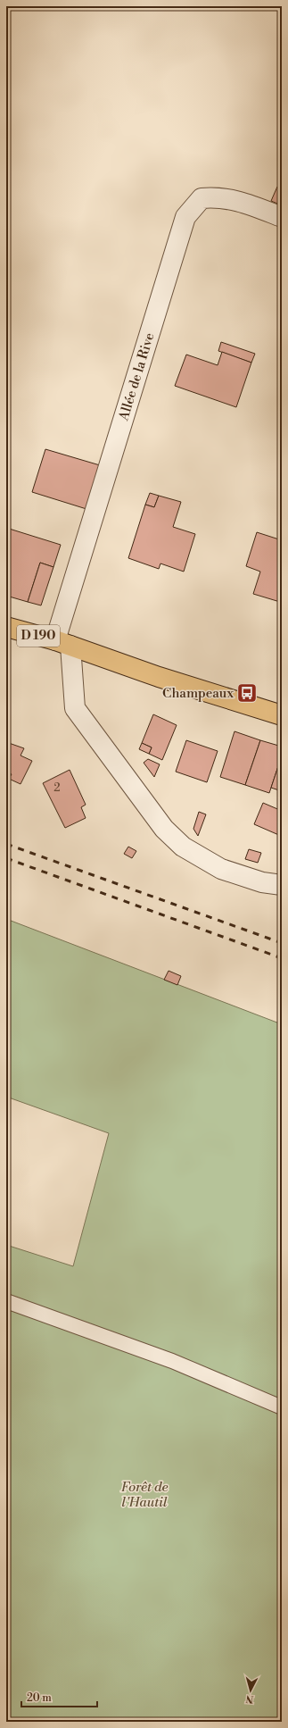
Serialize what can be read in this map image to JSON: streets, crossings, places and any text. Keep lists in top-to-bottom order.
{
  "streets": {
    "main road": ["D 190"],
    "street": ["Allée de la Rive"]
  },
  "crossings": [
    ["Allée de la Rive", "D 190"]
  ],
  "parks": ["Forêt de l'Hautil"],
  "places": {
    "bus stop": ["Champeaux"]
  },
  "house_numbers": ["2"],
  "scale_bar": "20 m",
  "north": "bottom"
}
